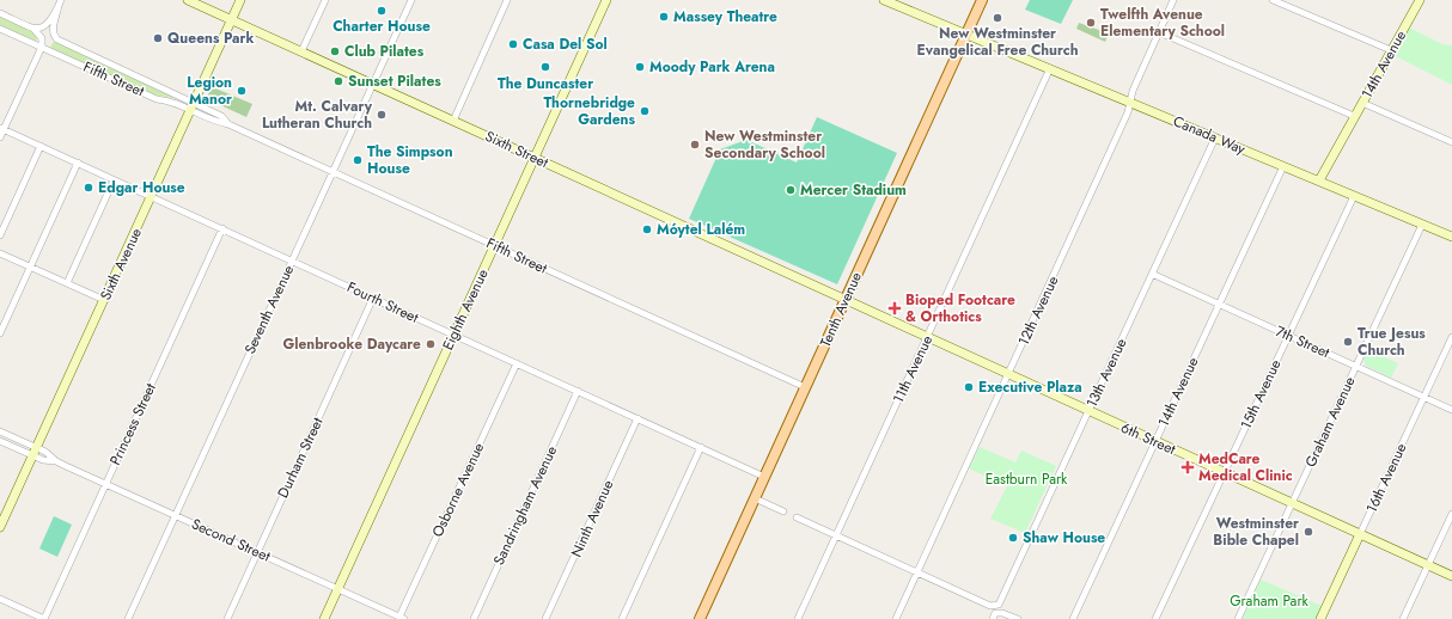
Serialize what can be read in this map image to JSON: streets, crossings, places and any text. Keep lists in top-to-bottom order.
{
  "streets": {
    "main road": ["Tenth Avenue"],
    "street": [
      "14th Avenue",
      "Fifth Street",
      "Canada Way",
      "Sixth Street",
      "Sixth Avenue",
      "Fourth Street",
      "Seventh Avenue",
      "Eighth Avenue",
      "12th Avenue",
      "7th Street",
      "11th Avenue",
      "13th Avenue",
      "15th Avenue",
      "Graham Avenue",
      "Princess Street",
      "6th Street",
      "Durham Street",
      "16th Avenue",
      "Osborne Avenue",
      "Sandringham Avenue",
      "Ninth Avenue",
      "Second Street"
    ]
  },
  "crossings": [
    ["14th Avenue", "Canada Way"],
    ["14th Avenue", "7th Street"],
    ["14th Avenue", "6th Street"],
    ["Fifth Street", "Sixth Avenue"],
    ["Fifth Street", "Seventh Avenue"],
    ["Fifth Street", "Eighth Avenue"],
    ["Fifth Street", "Tenth Avenue"],
    ["Canada Way", "Tenth Avenue"],
    ["Canada Way", "12th Avenue"],
    ["Canada Way", "11th Avenue"],
    ["Canada Way", "13th Avenue"],
    ["Canada Way", "15th Avenue"],
    ["Canada Way", "Graham Avenue"],
    ["Sixth Street", "Sixth Avenue"],
    ["Sixth Street", "Seventh Avenue"],
    ["Sixth Street", "Eighth Avenue"],
    ["Sixth Street", "Tenth Avenue"],
    ["Sixth Street", "6th Street"],
    ["Sixth Avenue", "Fourth Street"],
    ["Sixth Avenue", "Second Street"],
    ["Fourth Street", "Seventh Avenue"],
    ["Fourth Street", "Eighth Avenue"],
    ["Fourth Street", "Tenth Avenue"],
    ["Fourth Street", "Princess Street"],
    ["Fourth Street", "Durham Street"],
    ["Fourth Street", "Osborne Avenue"],
    ["Fourth Street", "Sandringham Avenue"],
    ["Fourth Street", "Ninth Avenue"],
    ["Seventh Avenue", "Second Street"],
    ["Eighth Avenue", "Second Street"],
    ["Tenth Avenue", "6th Street"],
    ["12th Avenue", "6th Street"],
    ["7th Street", "13th Avenue"],
    ["7th Street", "15th Avenue"],
    ["7th Street", "Graham Avenue"],
    ["7th Street", "16th Avenue"],
    ["11th Avenue", "6th Street"],
    ["13th Avenue", "6th Street"],
    ["15th Avenue", "6th Street"],
    ["Graham Avenue", "6th Street"],
    ["Princess Street", "Second Street"],
    ["6th Street", "16th Avenue"],
    ["Durham Street", "Second Street"],
    ["Osborne Avenue", "Second Street"]
  ],
  "parks": ["Eastburn Park", "Graham Park"],
  "places": {
    "other": [
      "Charter House",
      "Massey Theatre",
      "New Westminster Evangelical Free Church",
      "Twelfth Avenue Elementary School",
      "Queens Park",
      "Casa Del Sol",
      "Club Pilates",
      "The Duncaster",
      "Moody Park Arena",
      "Sunset Pilates",
      "Legion Manor",
      "Thornebridge Gardens",
      "Mt. Calvary Lutheran Church",
      "New Westminster Secondary School",
      "The Simpson House",
      "Edgar House",
      "Mercer Stadium",
      "Móytel Lalém",
      "True Jesus Church",
      "Glenbrooke Daycare",
      "Executive Plaza",
      "Westminster Bible Chapel",
      "Shaw House"
    ],
    "health": ["Bioped Footcare & Orthotics", "MedCare Medical Clinic"]
  }
}
